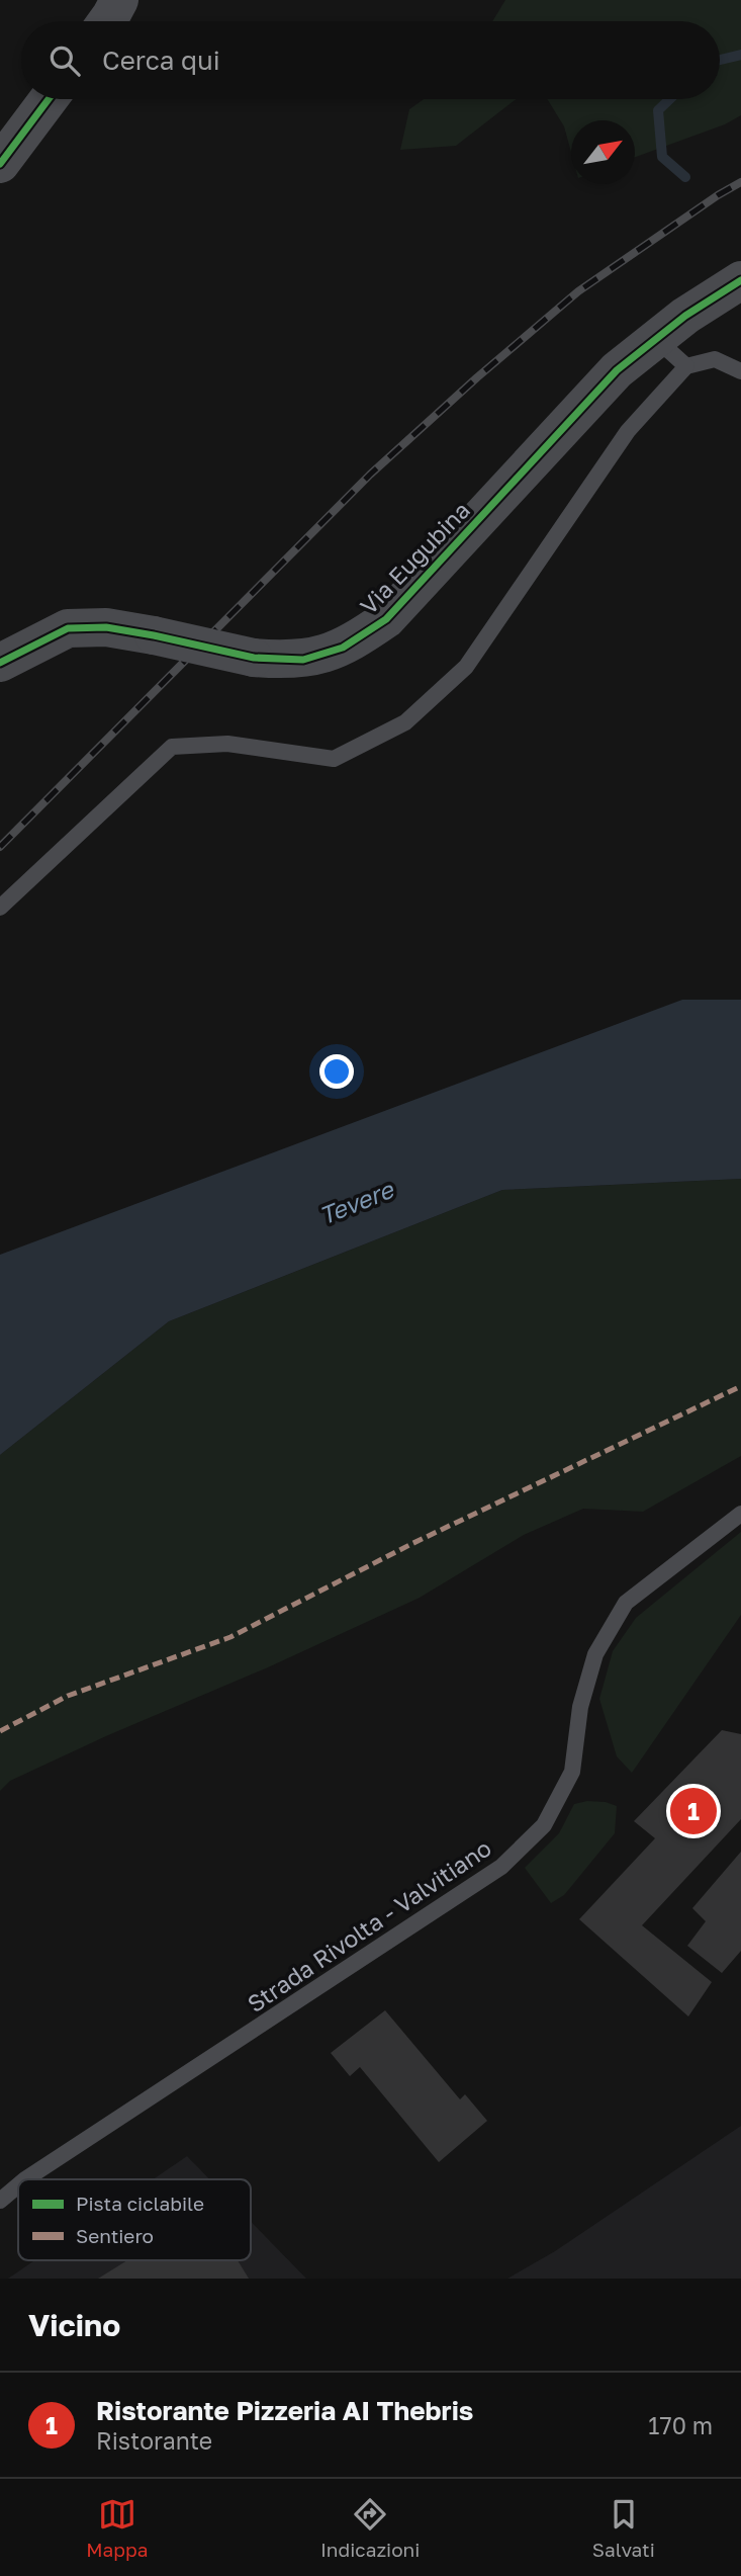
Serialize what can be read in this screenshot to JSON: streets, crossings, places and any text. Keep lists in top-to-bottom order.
{
  "streets": {
    "street": ["Via Eugubina"],
    "lane": ["Strada Rivolta - Valvitiano"]
  },
  "water": ["Tevere"],
  "legend": ["Pista ciclabile", "Sentiero"],
  "north": "top right",
  "page": {
    "search": "Cerca qui",
    "pins": "1",
    "heading": "Vicino",
    "list": [
      {
        "mark": "1",
        "name": "Ristorante Pizzeria AI Thebris",
        "note": "Ristorante",
        "value": "170 m"
      }
    ],
    "nav": ["Mappa", "Indicazioni", "Salvati"]
  }
}
